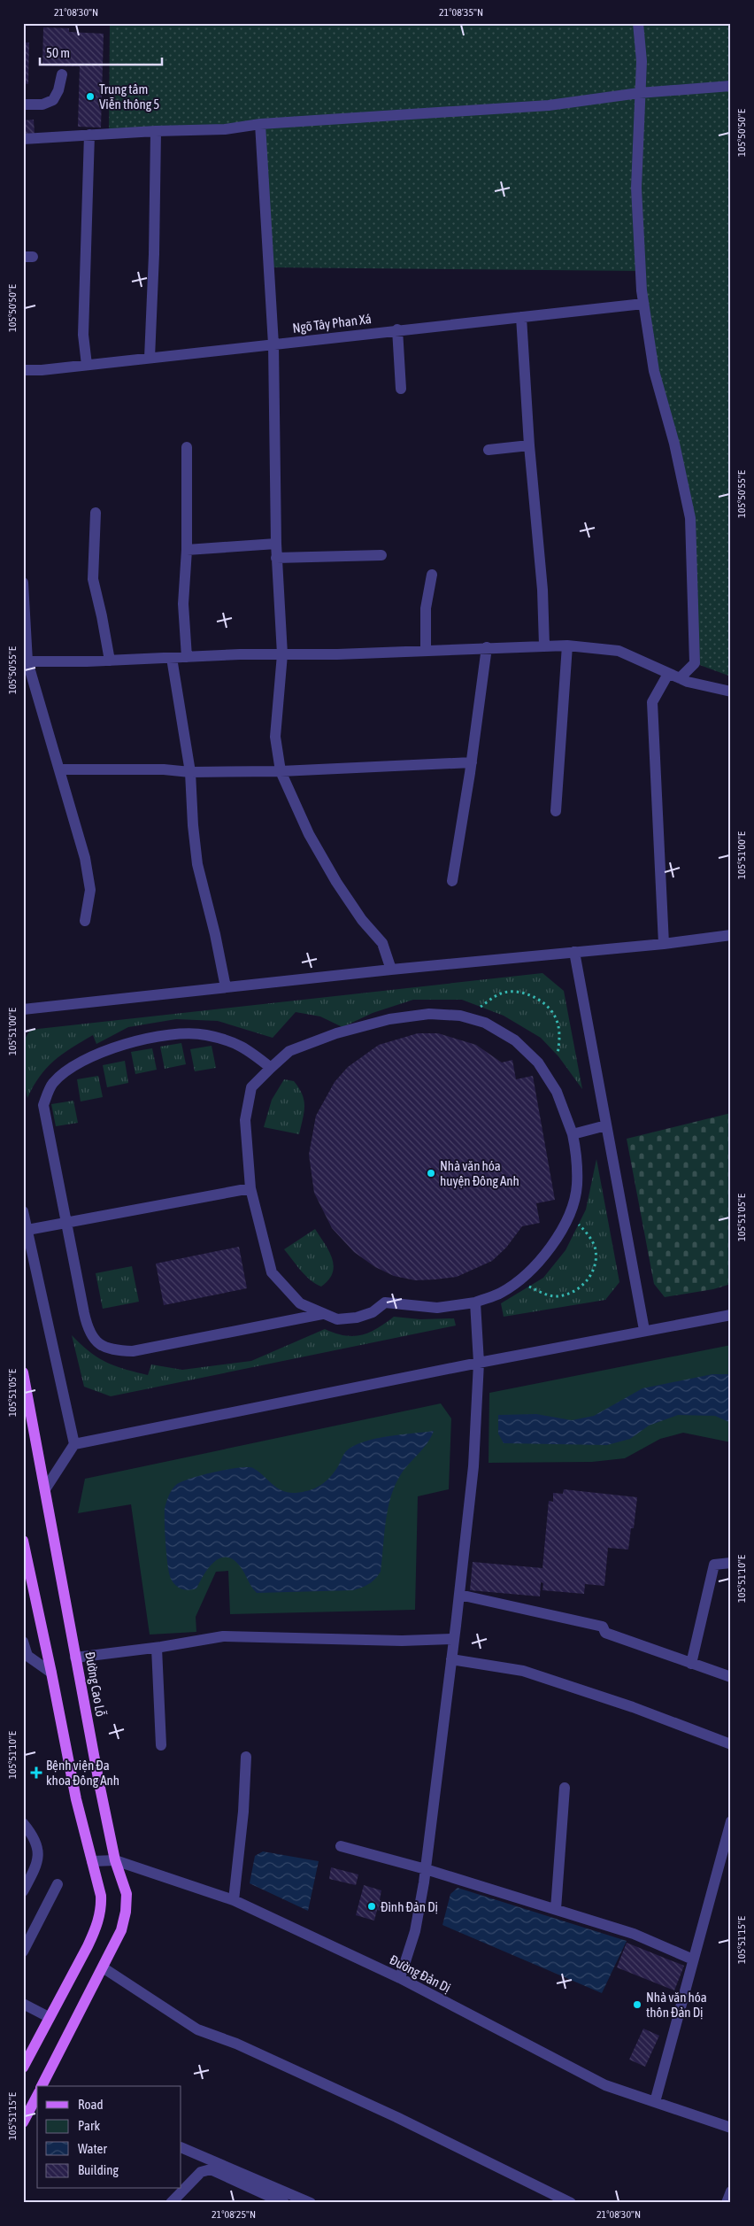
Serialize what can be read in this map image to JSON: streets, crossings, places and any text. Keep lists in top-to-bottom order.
{
  "streets": {
    "main road": ["Đường Cao Lỗ"],
    "street": ["Ngõ Tây Phan Xá", "Đường Đản Dị"]
  },
  "crossings": [
    ["Đường Cao Lỗ", "Đường Đản Dị"]
  ],
  "places": {
    "other": [
      "Trung tâm Viễn thông 5",
      "Nhà văn hóa huyện Đông Anh",
      "Đình Đản Dị",
      "Nhà văn hóa thôn Đản Dị"
    ],
    "health": ["Bệnh viện Đa khoa Đông Anh"]
  },
  "legend": [
    "Road",
    "Park",
    "Water",
    "Building"
  ],
  "scale_bar": "50 m",
  "coordinates": [
    "21°08'30\"N",
    "21°08'35\"N",
    "105°50'50\"E",
    "105°50'55\"E",
    "105°51'00\"E",
    "105°51'05\"E",
    "105°51'10\"E",
    "105°51'15\"E",
    "21°08'25\"N"
  ]
}
